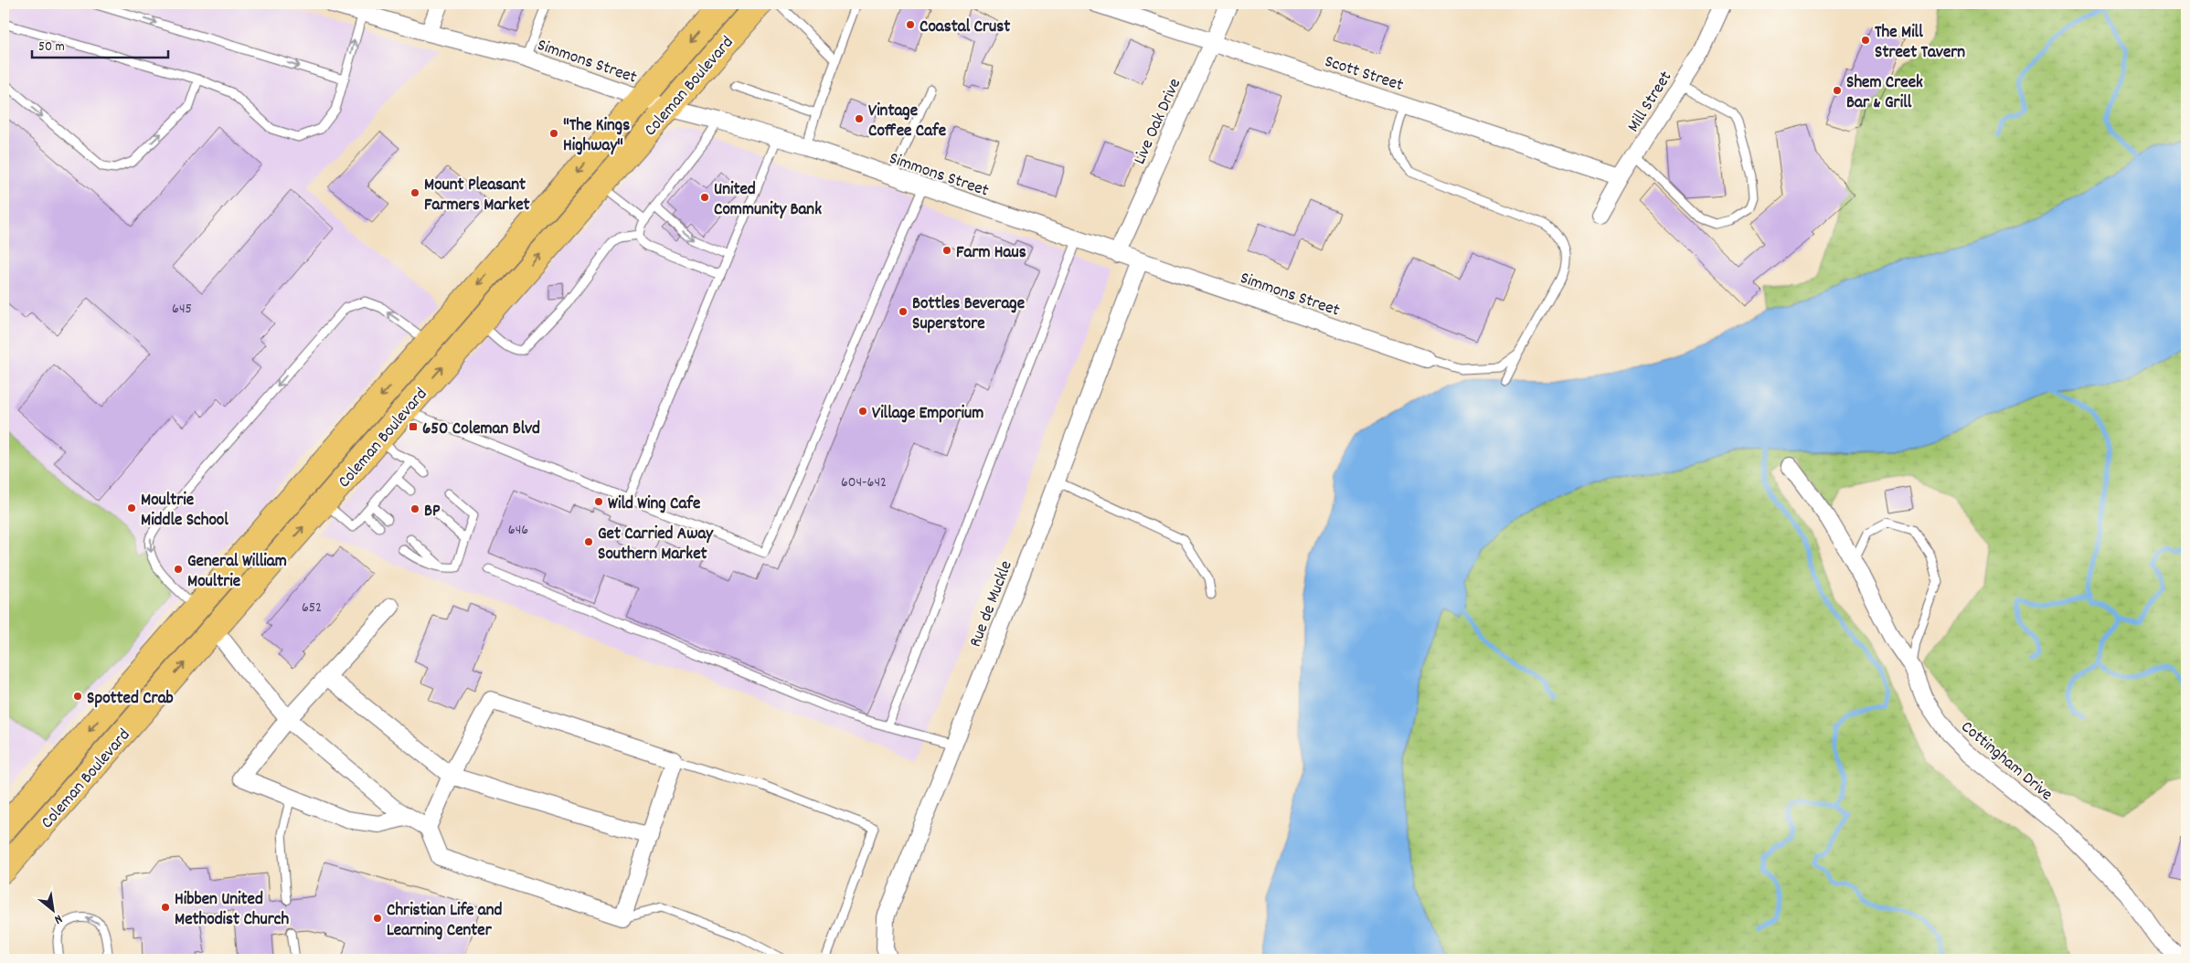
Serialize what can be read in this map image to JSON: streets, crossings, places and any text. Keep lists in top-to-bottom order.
{
  "streets": {
    "main road": ["Coleman Boulevard"],
    "street": [
      "Simmons Street",
      "Scott Street",
      "Mill Street",
      "Live Oak Drive",
      "Rue de Muckle",
      "Cottingham Drive"
    ]
  },
  "crossings": [
    ["Simmons Street", "Coleman Boulevard"],
    ["Simmons Street", "Live Oak Drive"],
    ["Simmons Street", "Rue de Muckle"],
    ["Scott Street", "Mill Street"],
    ["Scott Street", "Live Oak Drive"]
  ],
  "places": {
    "other": [
      "Coastal Crust",
      "The Mill Street Tavern",
      "Shem Creek Bar & Grill",
      "Vintage Coffee Cafe",
      "\"The Kings Highway\"",
      "Mount Pleasant Farmers Market",
      "United Community Bank",
      "Farm Haus",
      "Bottles Beverage Superstore",
      "Village Emporium",
      "Wild Wing Cafe",
      "Moultrie Middle School",
      "BP",
      "Get Carried Away Southern Market",
      "General William Moultrie",
      "Spotted Crab",
      "Hibben United Methodist Church",
      "Christian Life and Learning Center"
    ],
    "transit": ["650 Coleman Blvd"]
  },
  "house_numbers": [
    "645",
    "604-642",
    "646",
    "652"
  ],
  "scale_bar": "50 m",
  "north": "bottom right"
}
